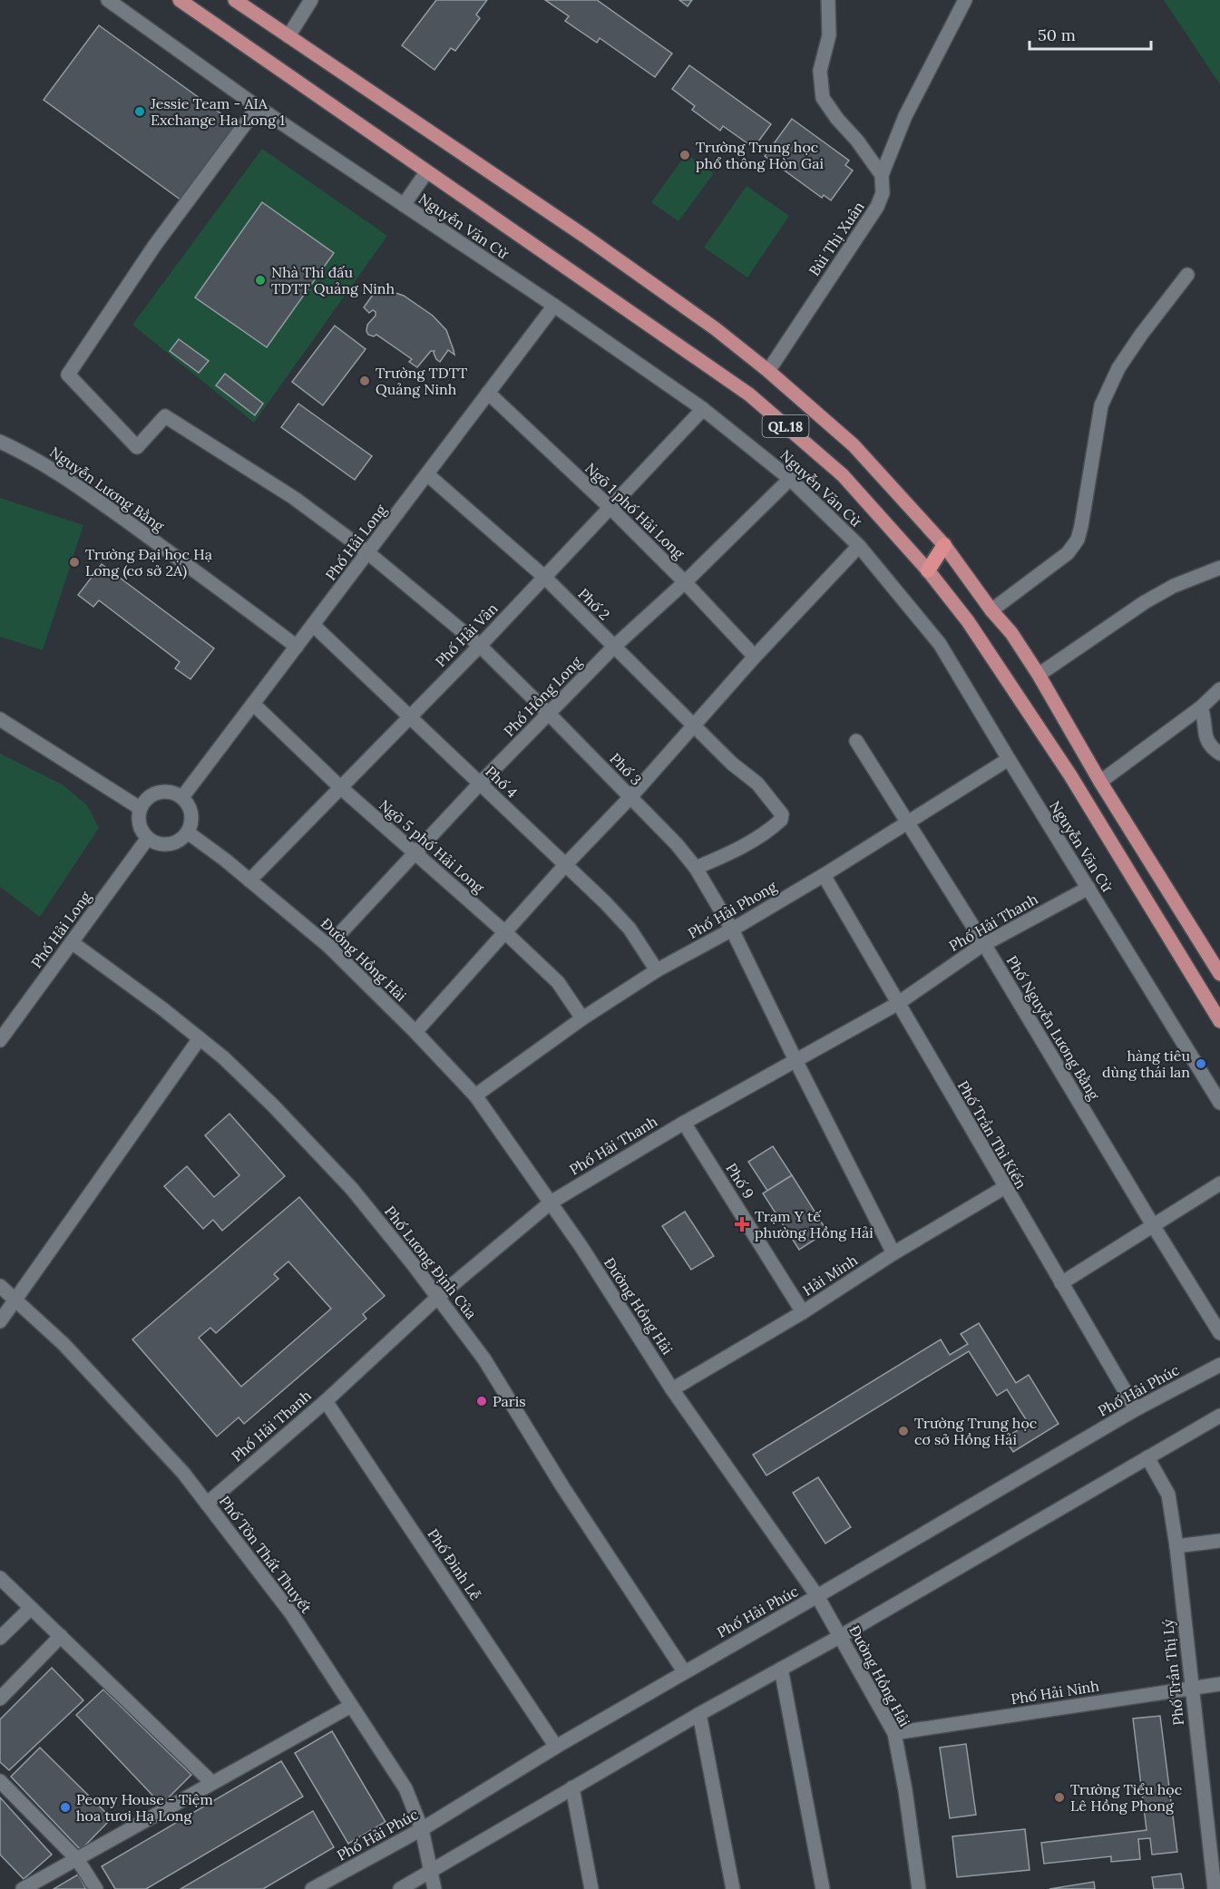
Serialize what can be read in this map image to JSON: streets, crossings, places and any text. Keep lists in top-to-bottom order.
{
  "streets": {
    "main road": ["Nguyễn Văn Cừ", "QL.18"],
    "street": [
      "Bùi Thị Xuân",
      "Nguyễn Lương Bằng",
      "Ngõ 1 phố Hải Long",
      "Phố Hải Long",
      "Phố 2",
      "Phố Hải Vân",
      "Phố Hồng Long",
      "Phố 3",
      "Phố 4",
      "Ngõ 5 phố Hải Long",
      "Phố Hải Phong",
      "Phố Hải Thanh",
      "Đường Hồng Hải",
      "Phố Nguyễn Lương Bằng",
      "Phố Trần Thì Kiến",
      "Phố 9",
      "Phố Lương Định Của",
      "Hải Minh",
      "Phố Hải Phúc",
      "Phố Tôn Thất Thuyết",
      "Phố Đinh Lễ",
      "Phố Trần Thị Lý",
      "Phố Hải Ninh"
    ]
  },
  "crossings": [
    ["Nguyễn Văn Cừ", "Phố Hải Long"],
    ["Nguyễn Văn Cừ", "Phố Hải Vân"],
    ["Nguyễn Văn Cừ", "Phố Hồng Long"],
    ["Nguyễn Văn Cừ", "Phố 3"],
    ["Nguyễn Văn Cừ", "Phố Hải Phong"],
    ["Nguyễn Văn Cừ", "Phố Hải Thanh"],
    ["Bùi Thị Xuân", "QL.18"],
    ["Nguyễn Lương Bằng", "Phố Hải Long"],
    ["Ngõ 1 phố Hải Long", "Phố Hải Long"],
    ["Ngõ 1 phố Hải Long", "Phố Hải Vân"],
    ["Ngõ 1 phố Hải Long", "Phố Hồng Long"],
    ["Phố Hải Long", "Phố 2"],
    ["Phố Hải Long", "Phố 3"],
    ["Phố Hải Long", "Phố 4"],
    ["Phố Hải Long", "Ngõ 5 phố Hải Long"],
    ["Phố Hải Long", "Đường Hồng Hải"],
    ["Phố Hải Long", "Phố Lương Định Của"],
    ["Phố 2", "Phố Hải Vân"],
    ["Phố 2", "Phố Hồng Long"],
    ["Phố 2", "Phố 3"],
    ["Phố Hải Vân", "Phố 3"],
    ["Phố Hải Vân", "Phố 4"],
    ["Phố Hải Vân", "Ngõ 5 phố Hải Long"],
    ["Phố Hải Vân", "Đường Hồng Hải"],
    ["Phố Hồng Long", "Phố 3"],
    ["Phố Hồng Long", "Phố 4"],
    ["Phố Hồng Long", "Ngõ 5 phố Hải Long"],
    ["Phố Hồng Long", "Đường Hồng Hải"],
    ["Phố 3", "Phố Hải Phong"],
    ["Phố 3", "Phố Hải Thanh"],
    ["Phố 3", "Hải Minh"],
    ["Phố 4", "Phố Hải Phong"],
    ["Ngõ 5 phố Hải Long", "Phố Hải Phong"],
    ["Phố Hải Phong", "Đường Hồng Hải"],
    ["Phố Hải Phong", "Phố Nguyễn Lương Bằng"],
    ["Phố Hải Phong", "Phố Trần Thì Kiến"],
    ["Phố Hải Thanh", "Đường Hồng Hải"],
    ["Phố Hải Thanh", "Phố Nguyễn Lương Bằng"],
    ["Phố Hải Thanh", "Phố Trần Thì Kiến"],
    ["Phố Hải Thanh", "Phố 9"],
    ["Phố Hải Thanh", "Phố Lương Định Của"],
    ["Phố Hải Thanh", "Phố Tôn Thất Thuyết"],
    ["Phố Hải Thanh", "Phố Đinh Lễ"],
    ["Đường Hồng Hải", "Hải Minh"],
    ["Đường Hồng Hải", "Phố Hải Phúc"],
    ["Đường Hồng Hải", "Phố Hải Ninh"],
    ["Phố Trần Thì Kiến", "Hải Minh"],
    ["Phố Trần Thì Kiến", "Phố Hải Phúc"],
    ["Phố 9", "Hải Minh"],
    ["Phố Lương Định Của", "Phố Hải Phúc"],
    ["Phố Hải Phúc", "Phố Tôn Thất Thuyết"],
    ["Phố Hải Phúc", "Phố Đinh Lễ"],
    ["Phố Trần Thị Lý", "Phố Hải Ninh"]
  ],
  "places": {
    "other": [
      "Jessie Team - AIA Exchange Ha Long 1",
      "Trường Trung học phổ thông Hòn Gai",
      "Nhà Thi đấu TDTT Quảng Ninh",
      "Trường TDTT Quảng Ninh",
      "Trường Đại học Hạ Long (cơ sở 2A)",
      "hàng tiêu dùng thái lan",
      "Paris",
      "Trường Trung học cơ sở Hồng Hải",
      "Trường Tiểu học Lê Hồng Phong",
      "Peony House - Tiệm hoa tươi Hạ Long"
    ],
    "health": ["Trạm Y tế phường Hồng Hải"]
  },
  "scale_bar": "50 m"
}
